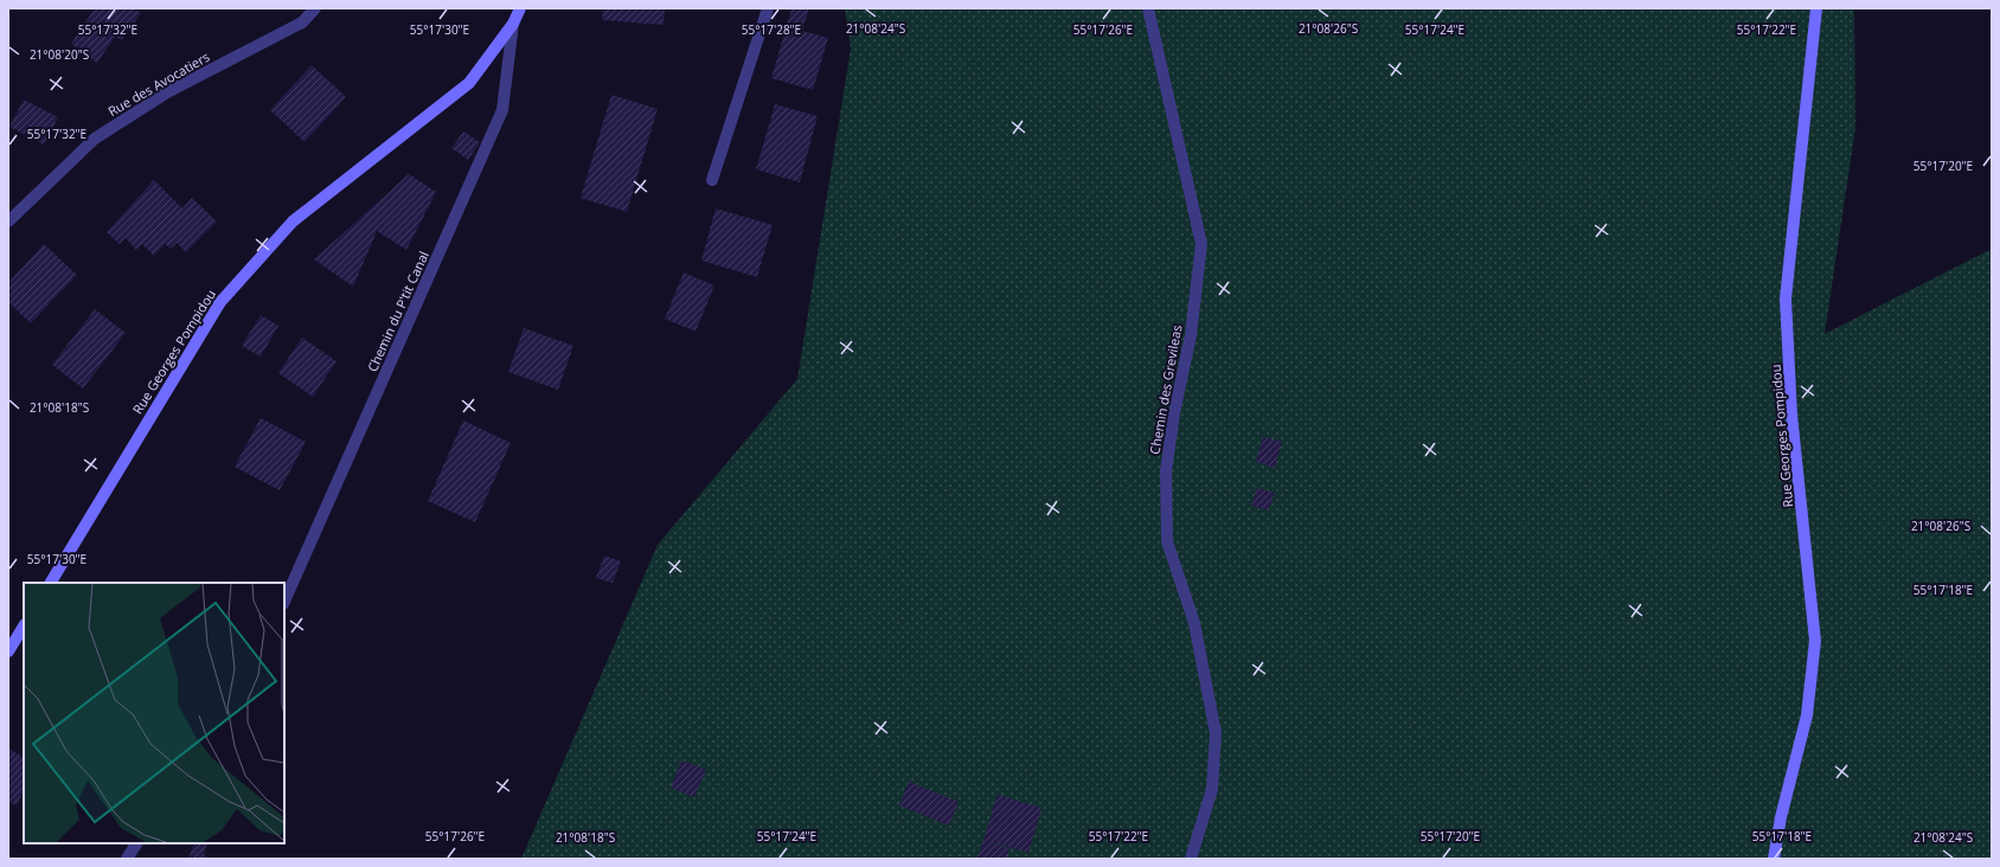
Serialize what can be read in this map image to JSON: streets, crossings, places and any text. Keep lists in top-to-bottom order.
{
  "streets": {
    "main road": ["Rue Georges Pompidou"],
    "street": ["Rue des Avocatiers", "Chemin du P'tit Canal", "Chemin des Grevileas"]
  },
  "crossings": [
    ["Chemin du P'tit Canal", "Rue Georges Pompidou"]
  ],
  "coordinates": [
    "21°08'24\"S",
    "21°08'26\"S",
    "55°17'32\"E",
    "55°17'30\"E",
    "55°17'28\"E",
    "55°17'26\"E",
    "55°17'24\"E",
    "55°17'22\"E",
    "21°08'20\"S",
    "55°17'20\"E",
    "21°08'18\"S",
    "55°17'18\"E"
  ]
}
